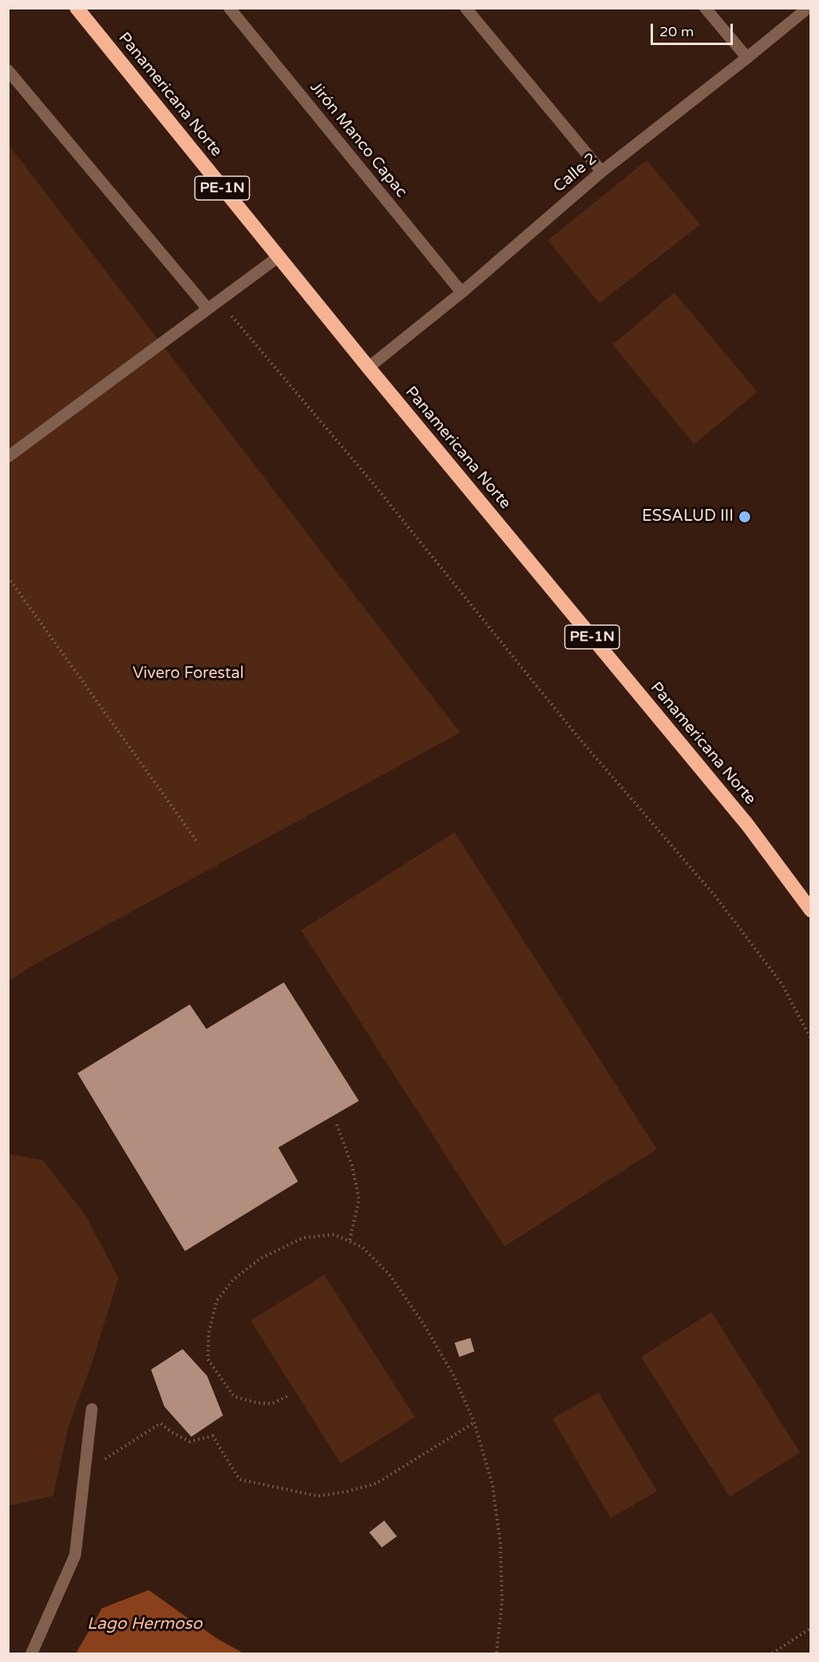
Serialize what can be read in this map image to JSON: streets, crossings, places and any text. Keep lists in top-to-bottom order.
{
  "streets": {
    "highway": ["Panamericana Norte", "PE-1N"],
    "street": ["Jirón Manco Capac", "Calle 2"]
  },
  "crossings": [
    ["Panamericana Norte", "Calle 2"],
    ["Jirón Manco Capac", "Calle 2"]
  ],
  "water": ["Lago Hermoso"],
  "parks": ["Vivero Forestal"],
  "places": ["ESSALUD III"],
  "scale_bar": "20 m"
}
